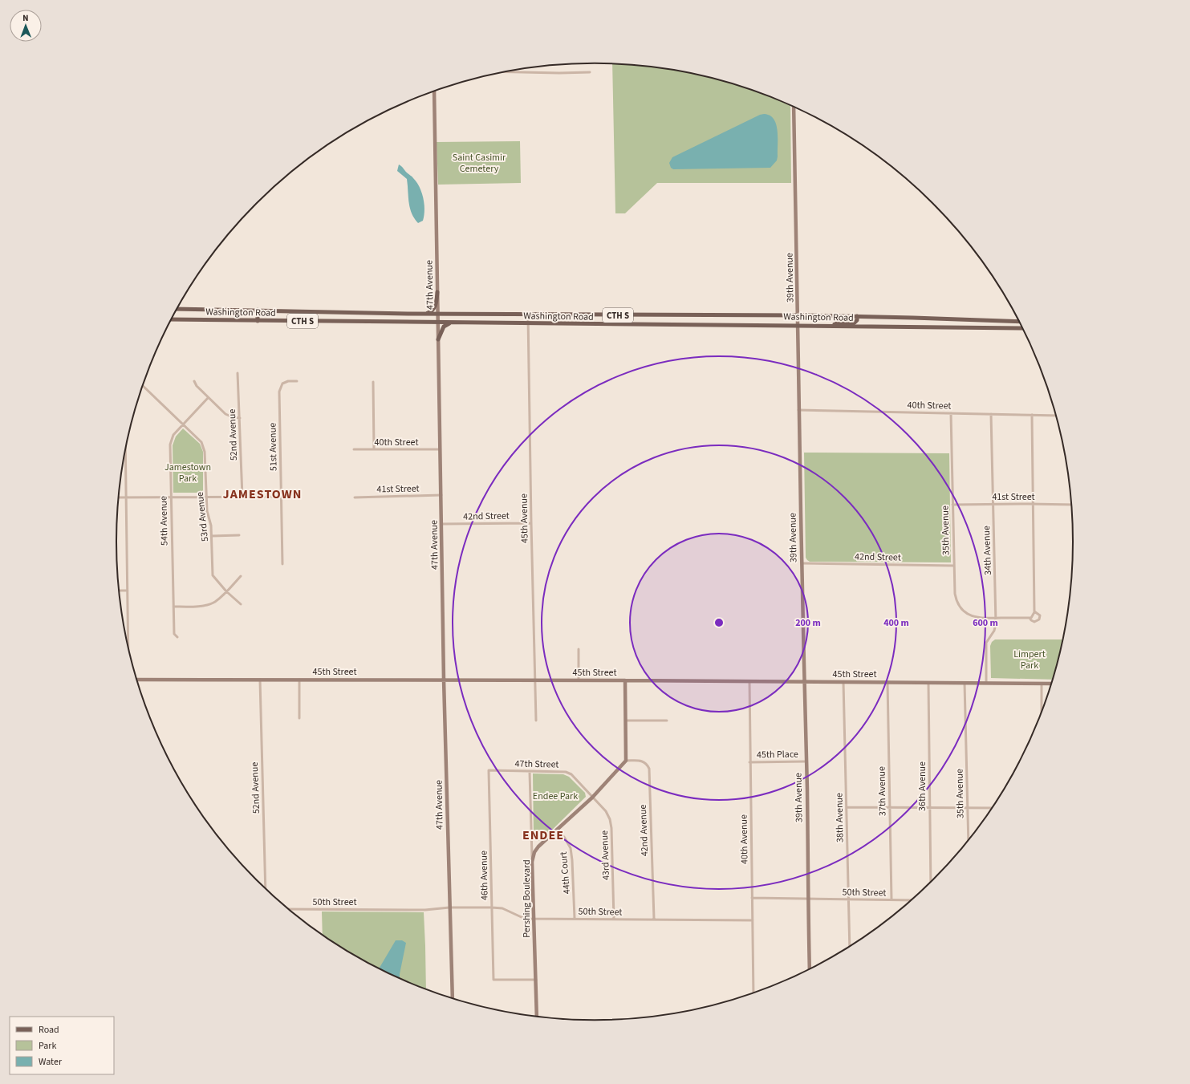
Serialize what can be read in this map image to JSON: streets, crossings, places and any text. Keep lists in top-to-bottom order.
{
  "streets": {
    "main road": ["Washington Road", "CTH S"],
    "street": [
      "39th Avenue",
      "47th Avenue",
      "40th Street",
      "52nd Avenue",
      "51st Avenue",
      "41st Street",
      "42nd Street",
      "53rd Avenue",
      "45th Avenue",
      "54th Avenue",
      "35th Avenue",
      "34th Avenue",
      "45th Street",
      "45th Place",
      "47th Street",
      "36th Avenue",
      "37th Avenue",
      "38th Avenue",
      "42nd Avenue",
      "40th Avenue",
      "43rd Avenue",
      "44th Court",
      "46th Avenue",
      "50th Street",
      "Pershing Boulevard"
    ]
  },
  "crossings": [
    ["39th Avenue", "Washington Road"],
    ["39th Avenue", "40th Street"],
    ["39th Avenue", "42nd Street"],
    ["39th Avenue", "45th Street"],
    ["39th Avenue", "45th Place"],
    ["39th Avenue", "50th Street"],
    ["47th Avenue", "Washington Road"],
    ["47th Avenue", "40th Street"],
    ["47th Avenue", "41st Street"],
    ["47th Avenue", "42nd Street"],
    ["47th Avenue", "45th Street"],
    ["47th Avenue", "50th Street"],
    ["Washington Road", "45th Avenue"],
    ["40th Street", "35th Avenue"],
    ["40th Street", "34th Avenue"],
    ["52nd Avenue", "45th Street"],
    ["41st Street", "35th Avenue"],
    ["41st Street", "34th Avenue"],
    ["42nd Street", "45th Avenue"],
    ["42nd Street", "35th Avenue"],
    ["53rd Avenue", "54th Avenue"],
    ["45th Avenue", "45th Street"],
    ["35th Avenue", "34th Avenue"],
    ["35th Avenue", "45th Street"],
    ["34th Avenue", "45th Street"],
    ["45th Street", "36th Avenue"],
    ["45th Street", "37th Avenue"],
    ["45th Street", "38th Avenue"],
    ["45th Street", "40th Avenue"],
    ["45th Place", "40th Avenue"],
    ["47th Street", "43rd Avenue"],
    ["47th Street", "46th Avenue"],
    ["47th Street", "Pershing Boulevard"],
    ["37th Avenue", "50th Street"],
    ["38th Avenue", "50th Street"],
    ["42nd Avenue", "50th Street"],
    ["42nd Avenue", "Pershing Boulevard"],
    ["40th Avenue", "50th Street"],
    ["43rd Avenue", "50th Street"],
    ["43rd Avenue", "Pershing Boulevard"],
    ["44th Court", "50th Street"],
    ["44th Court", "Pershing Boulevard"],
    ["46th Avenue", "50th Street"],
    ["46th Avenue", "Pershing Boulevard"],
    ["50th Street", "Pershing Boulevard"]
  ],
  "districts": ["JAMESTOWN", "ENDEE"],
  "parks": [
    "Saint Casimir Cemetery",
    "Jamestown Park",
    "Limpert Park",
    "Endee Park"
  ],
  "legend": ["Road", "Park", "Water"],
  "north": "top",
  "rings": ["200 m", "400 m", "600 m"]
}
